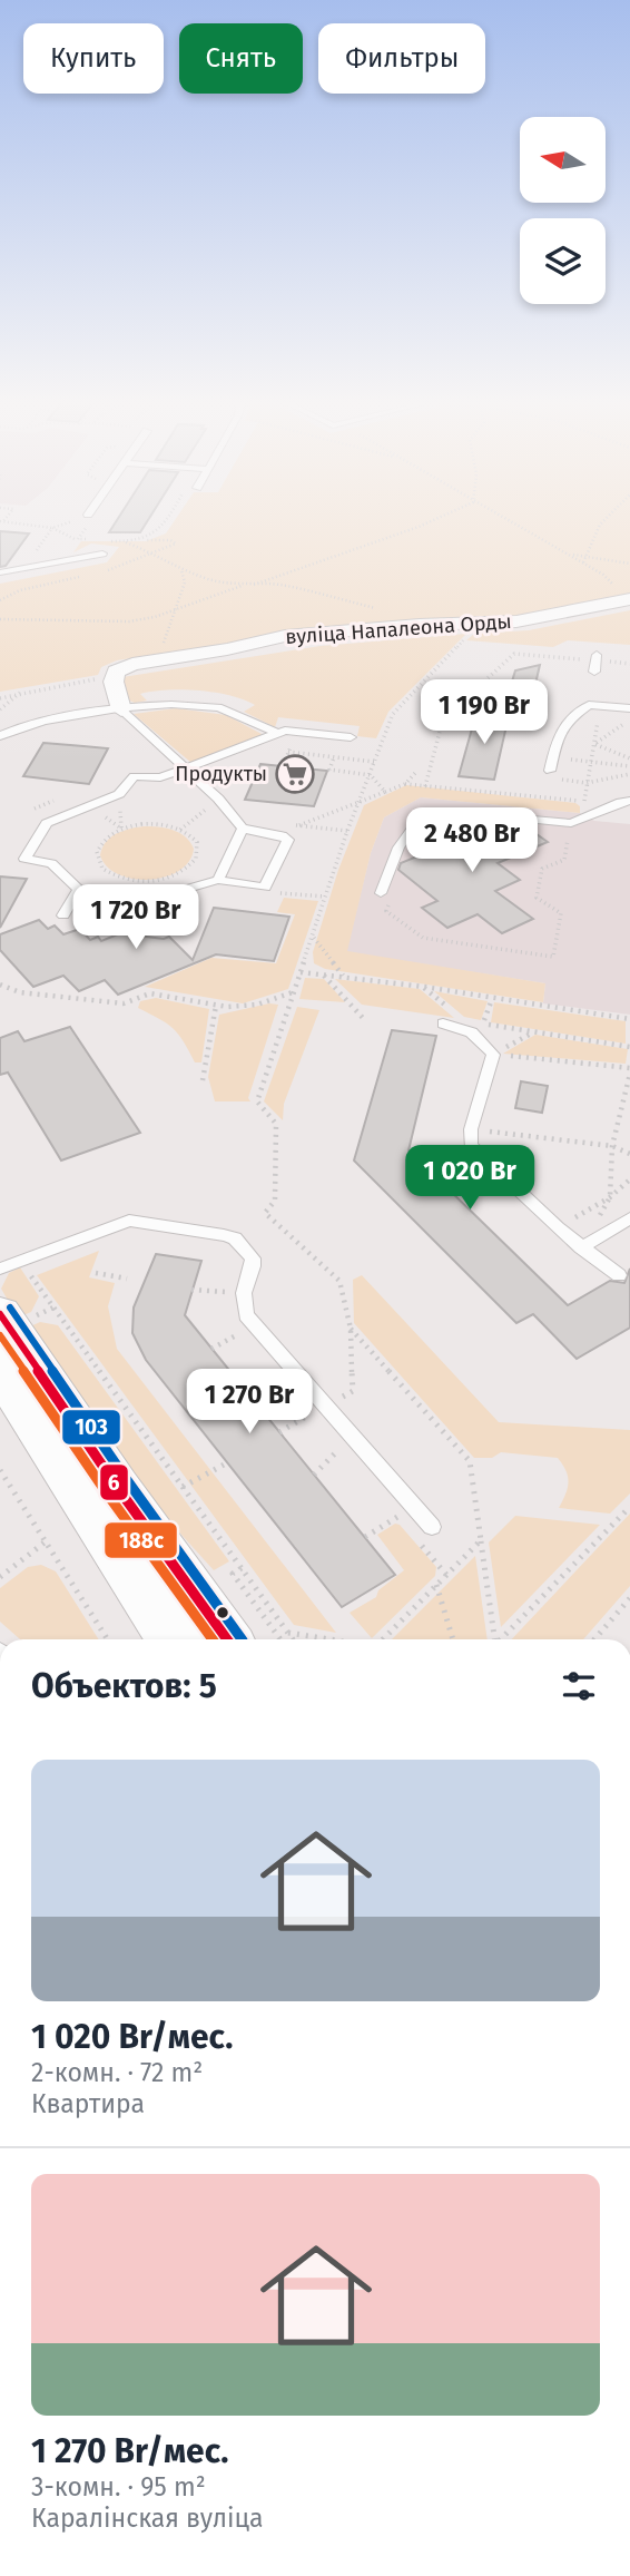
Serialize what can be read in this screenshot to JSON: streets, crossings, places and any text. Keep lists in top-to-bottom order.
{
  "streets": {
    "street": ["вуліца Напалеона Орды"]
  },
  "places": {
    "supermarket": ["Продукты"]
  },
  "lines": ["transit line 103", "transit line 6", "transit line 188с"],
  "north": "left",
  "page": {
    "chip": ["Купить", "Снять", "Фильтры"],
    "price": [
      "1 190 Br",
      "2 480 Br",
      "1 720 Br",
      "1 020 Br",
      "1 270 Br"
    ],
    "heading": "Объектов: 5",
    "list": [
      {
        "name": "1 020 Br/мес.",
        "note": "2-комн. · 72 m² · Квартира"
      },
      {
        "name": "1 270 Br/мес.",
        "note": "3-комн. · 95 m² · Каралінская вуліца"
      }
    ]
  }
}
